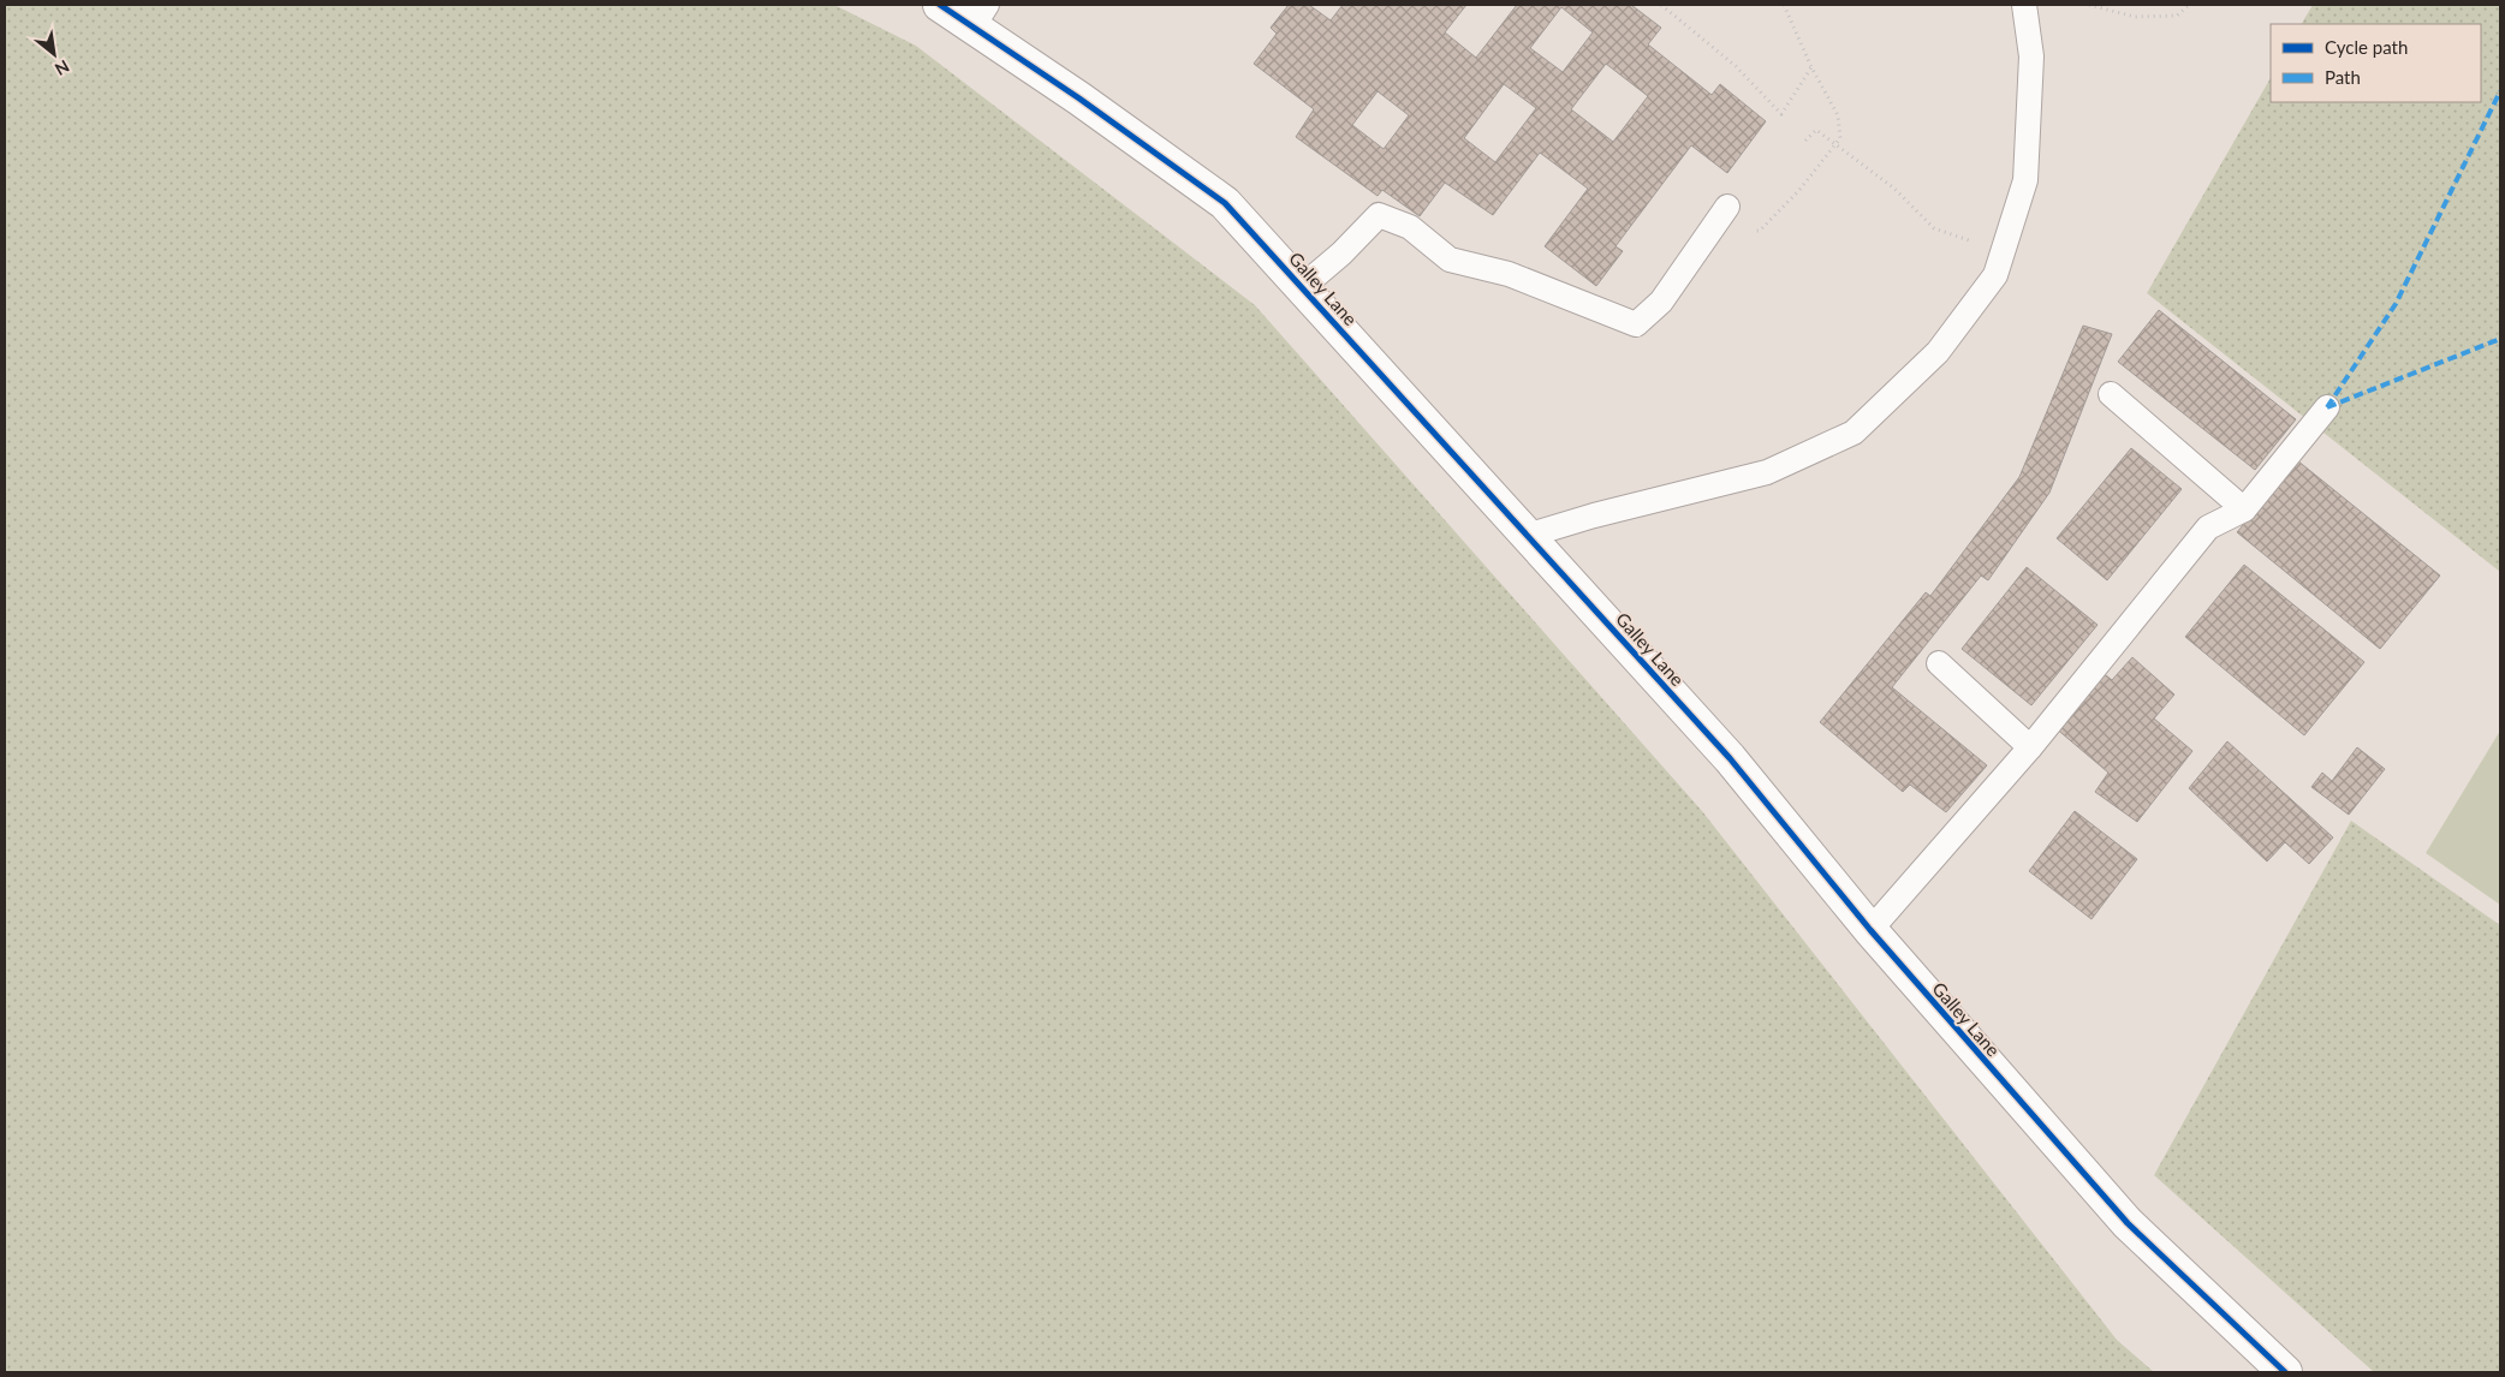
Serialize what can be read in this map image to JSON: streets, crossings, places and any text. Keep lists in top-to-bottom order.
{
  "streets": {
    "street": ["Galley Lane"]
  },
  "legend": ["Cycle path", "Path"],
  "north": "bottom right"
}
